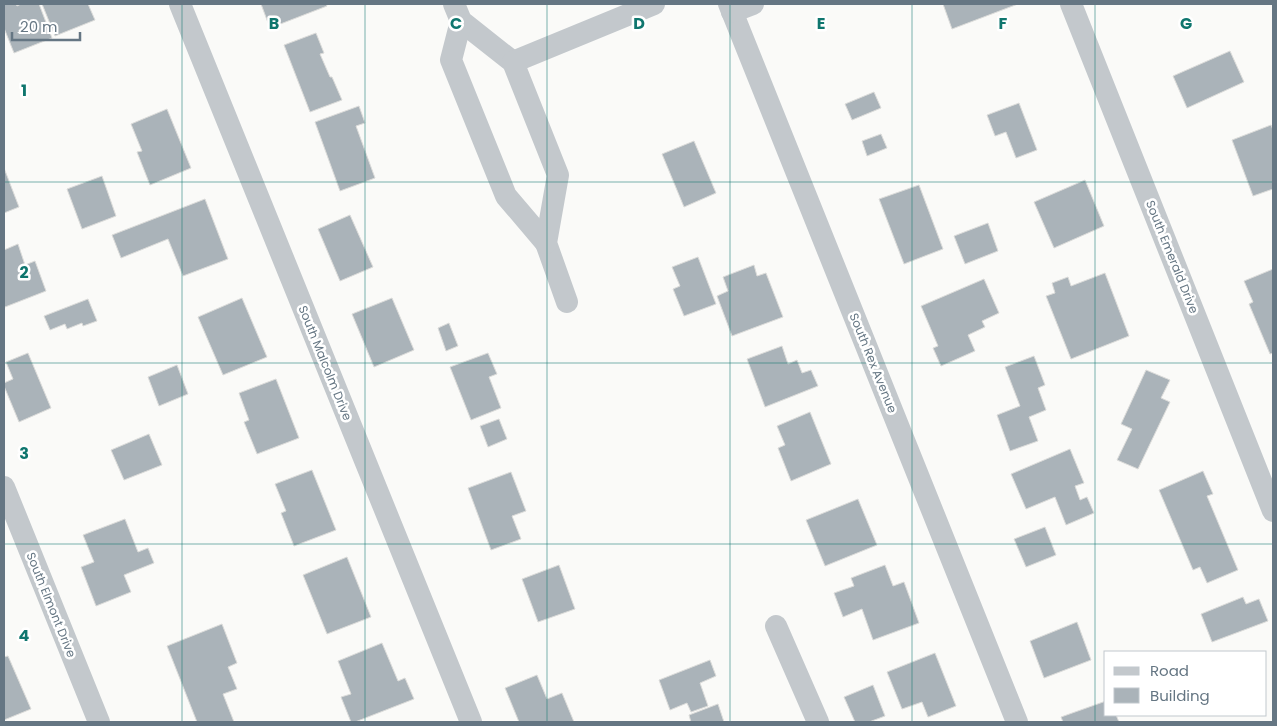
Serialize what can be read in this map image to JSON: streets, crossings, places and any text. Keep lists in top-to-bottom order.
{
  "streets": {
    "street": [
      "South Emerald Drive",
      "South Malcolm Drive",
      "South Rex Avenue",
      "South Elmont Drive"
    ]
  },
  "legend": ["Road", "Building"],
  "scale_bar": "20 m",
  "grid": {
    "columns": [
      "B",
      "C",
      "D",
      "E",
      "F",
      "G"
    ],
    "rows": [
      "1",
      "2",
      "3",
      "4"
    ]
  }
}
